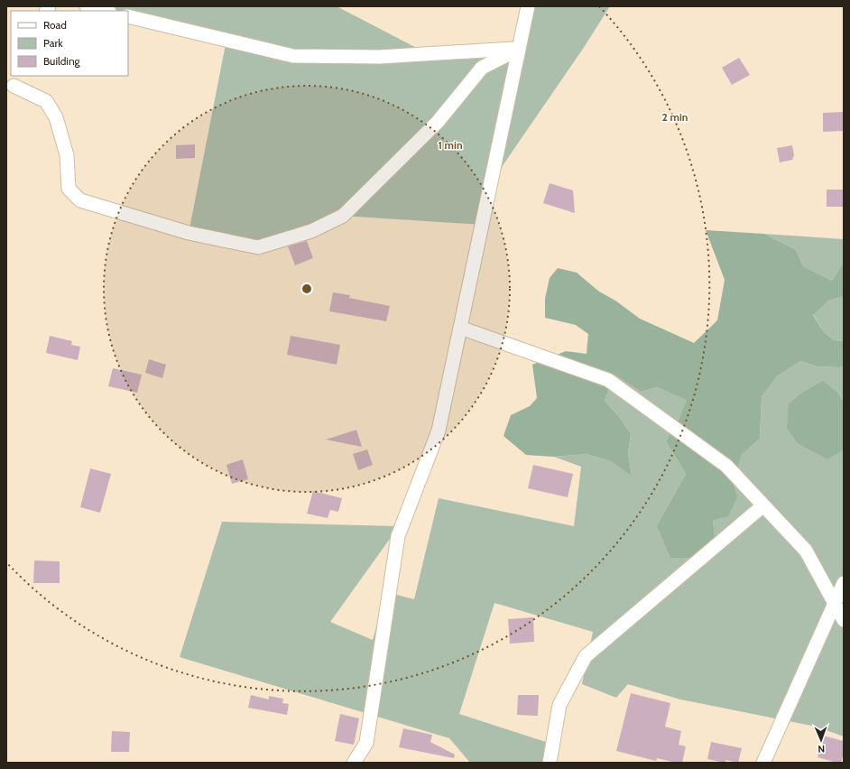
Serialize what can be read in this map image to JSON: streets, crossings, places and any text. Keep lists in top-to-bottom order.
{
  "legend": ["Road", "Park", "Building"],
  "north": "bottom",
  "rings": ["2 min", "1 min"]
}
